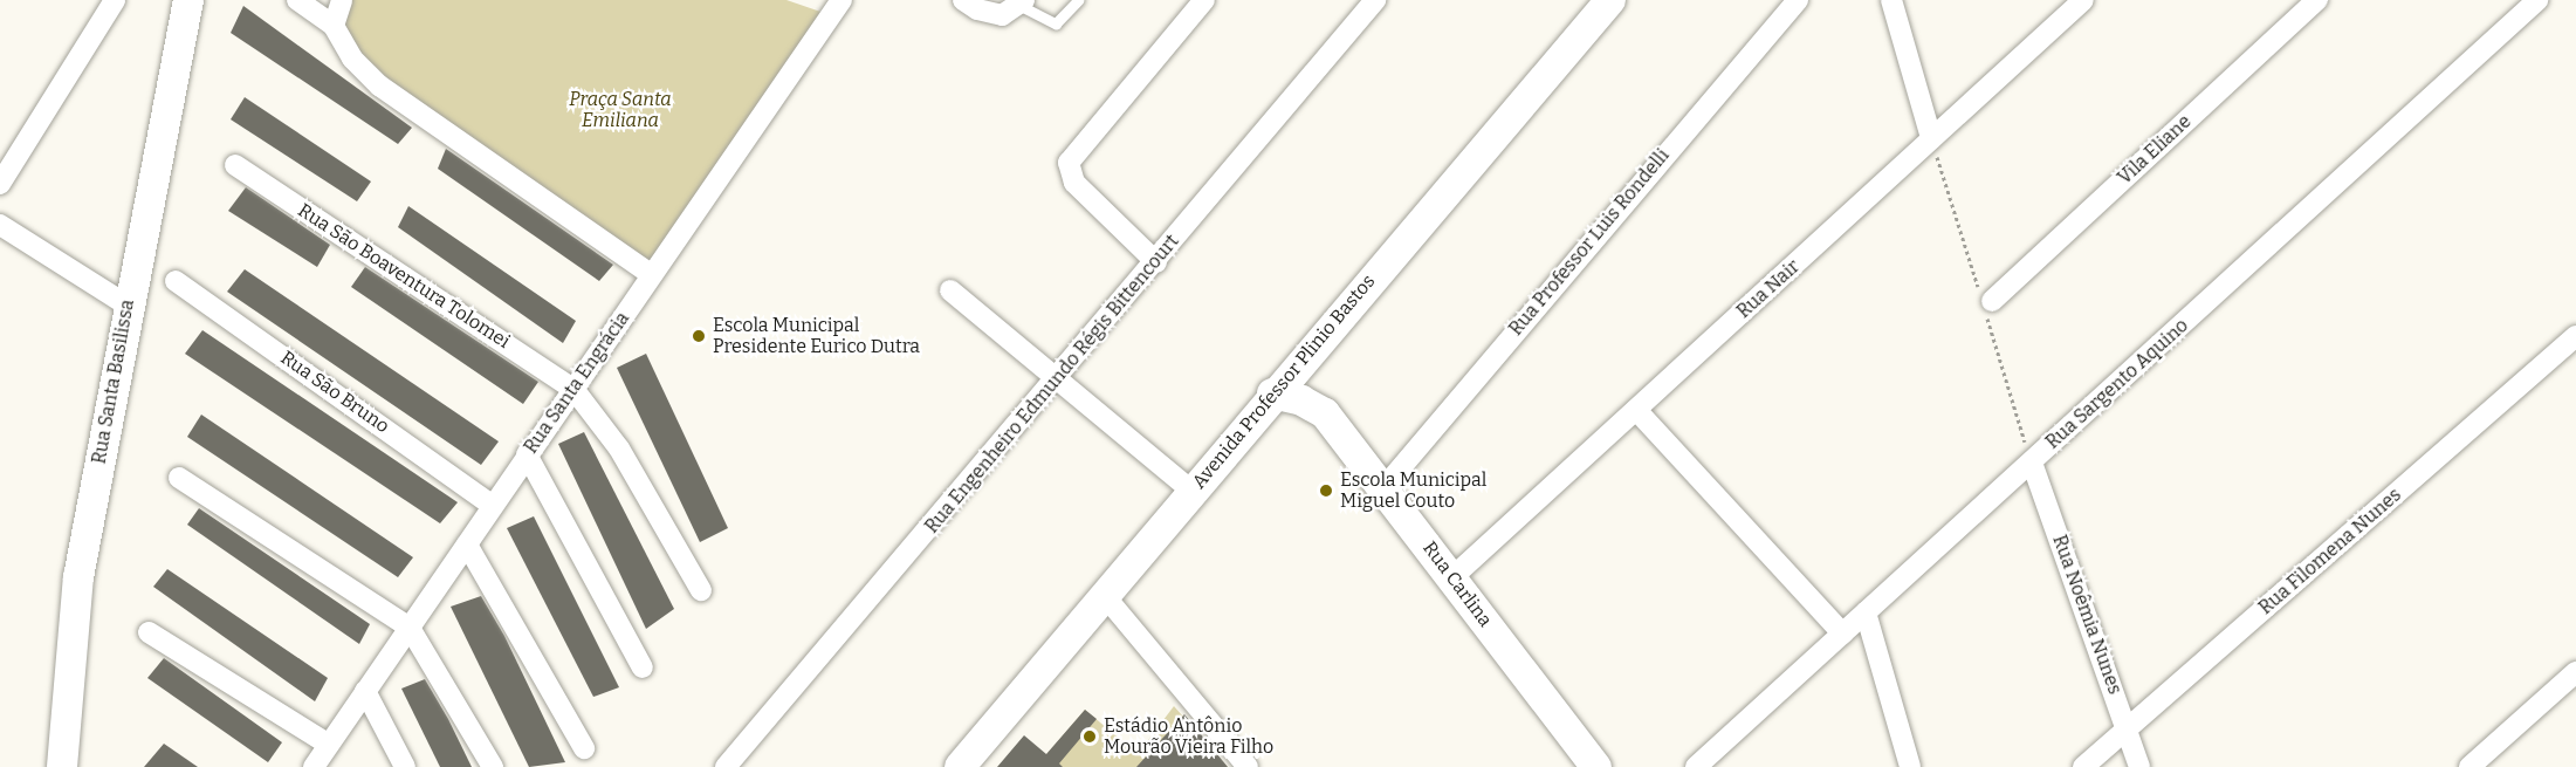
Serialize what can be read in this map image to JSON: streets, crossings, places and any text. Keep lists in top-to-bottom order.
{
  "streets": {
    "street": [
      "Vila Eliane",
      "Rua Professor Luis Rondelli",
      "Rua São Boaventura Tolomei",
      "Rua Nair",
      "Rua Santa Basilissa",
      "Avenida Professor Plinio Bastos",
      "Rua Santa Engrácia",
      "Rua Engenheiro Edmundo Régis Bittencourt",
      "Rua Sargento Aquino",
      "Rua São Bruno",
      "Rua Filomena Nunes",
      "Rua Carlina",
      "Rua Noêmia Nunes"
    ]
  },
  "crossings": [
    ["Rua Professor Luis Rondelli", "Rua Carlina"],
    ["Rua São Boaventura Tolomei", "Rua Santa Engrácia"],
    ["Rua Nair", "Rua Carlina"],
    ["Avenida Professor Plinio Bastos", "Rua Carlina"],
    ["Rua Santa Engrácia", "Rua São Bruno"],
    ["Rua Sargento Aquino", "Rua Noêmia Nunes"],
    ["Rua Filomena Nunes", "Rua Noêmia Nunes"]
  ],
  "parks": ["Praça Santa Emiliana"],
  "places": ["Escola Municipal Presidente Eurico Dutra", "Escola Municipal Miguel Couto", "Estádio Antônio Mourão Vieira Filho"]
}
